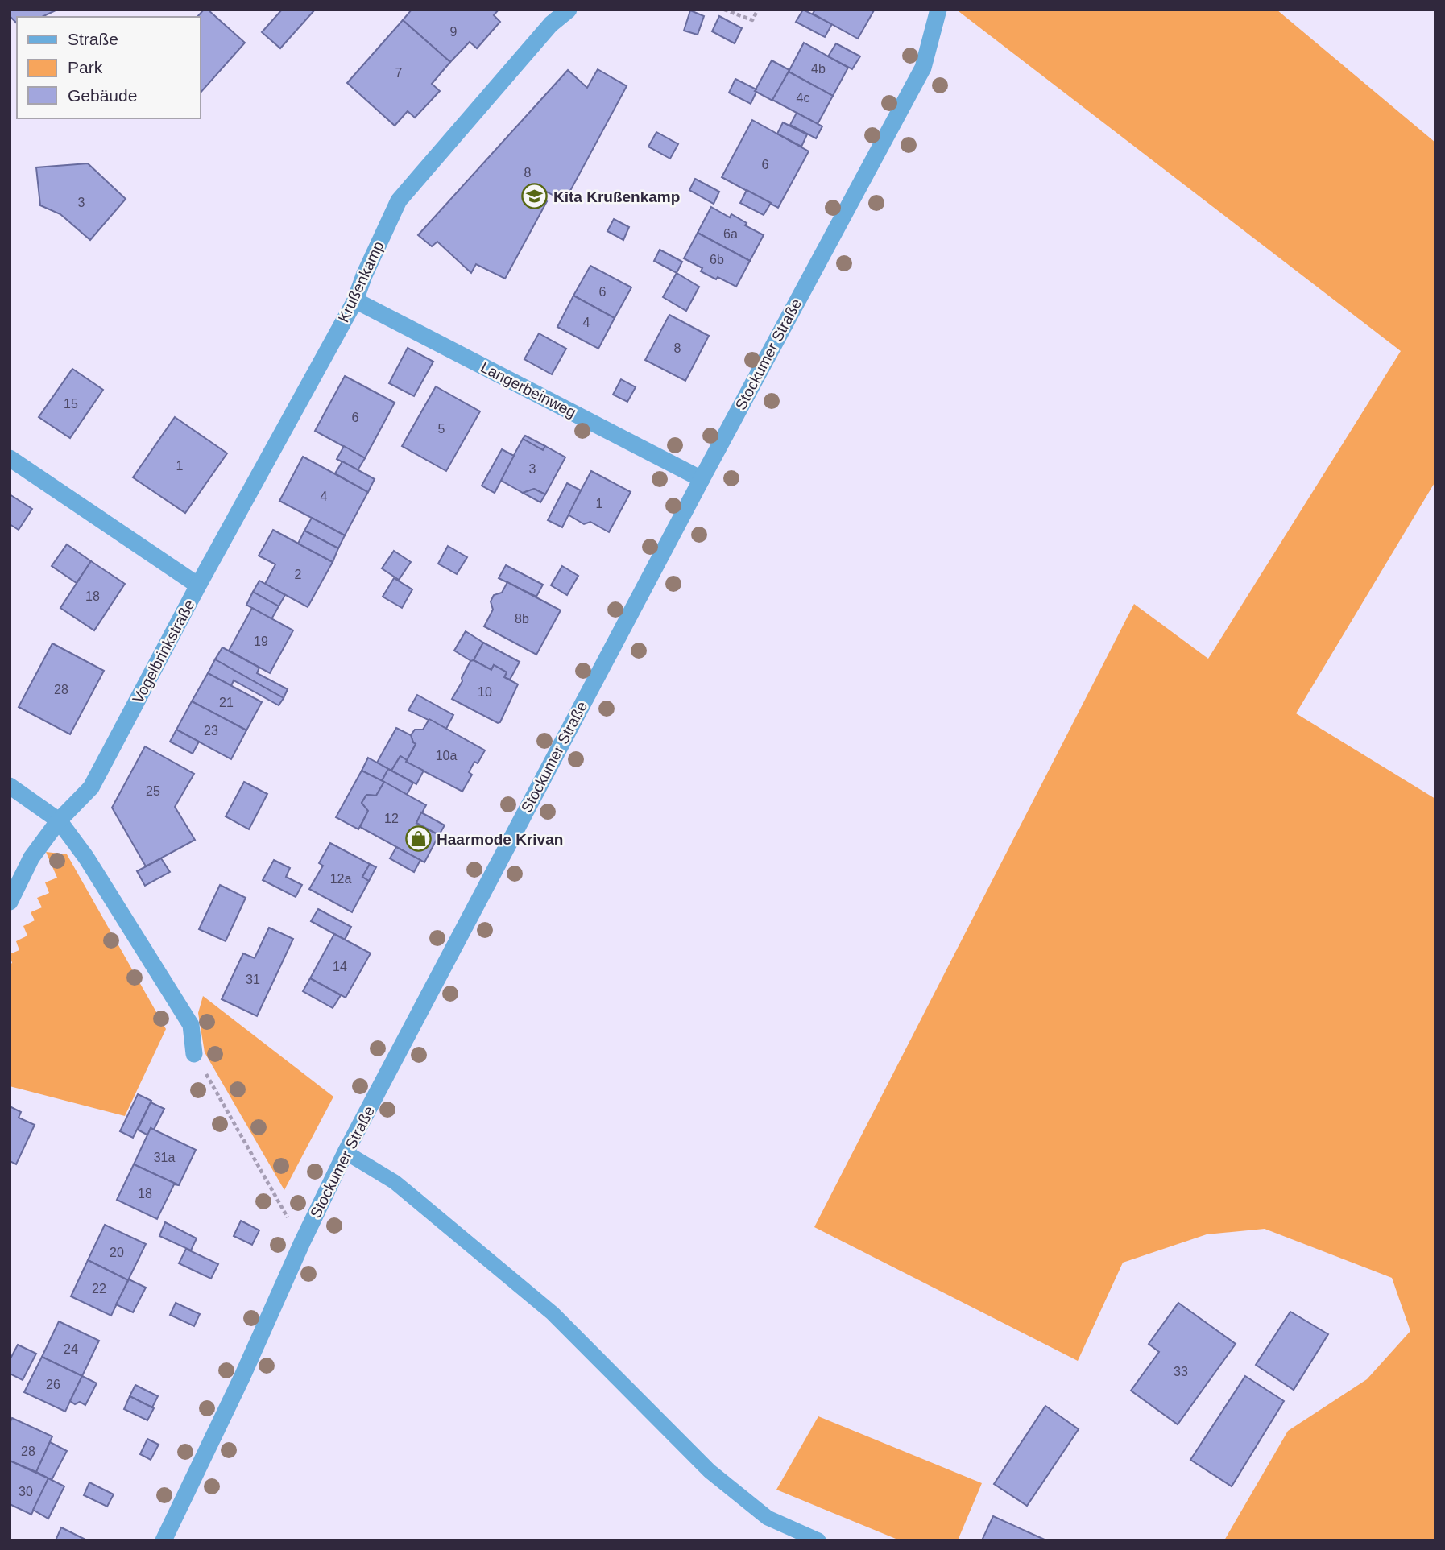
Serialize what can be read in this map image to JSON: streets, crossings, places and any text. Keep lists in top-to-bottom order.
{
  "streets": {
    "street": [
      "Krußenkamp",
      "Stockumer Straße",
      "Langerbeinweg",
      "Vogelbrinkstraße"
    ]
  },
  "crossings": [
    ["Krußenkamp", "Langerbeinweg"],
    ["Krußenkamp", "Vogelbrinkstraße"],
    ["Stockumer Straße", "Langerbeinweg"]
  ],
  "places": {
    "school or university": ["Kita Krußenkamp"],
    "shop": ["Haarmode Krivan"]
  },
  "house_numbers": [
    "9",
    "4b",
    "7",
    "4c",
    "6",
    "8",
    "3",
    "6a",
    "6b",
    "6",
    "4",
    "8",
    "15",
    "6",
    "5",
    "1",
    "3",
    "4",
    "1",
    "2",
    "18",
    "8b",
    "19",
    "28",
    "10",
    "21",
    "23",
    "10a",
    "25",
    "12",
    "12a",
    "14",
    "31",
    "31a",
    "18",
    "20",
    "22",
    "24",
    "33",
    "26",
    "28",
    "30"
  ],
  "legend": ["Straße", "Park", "Gebäude"]
}
